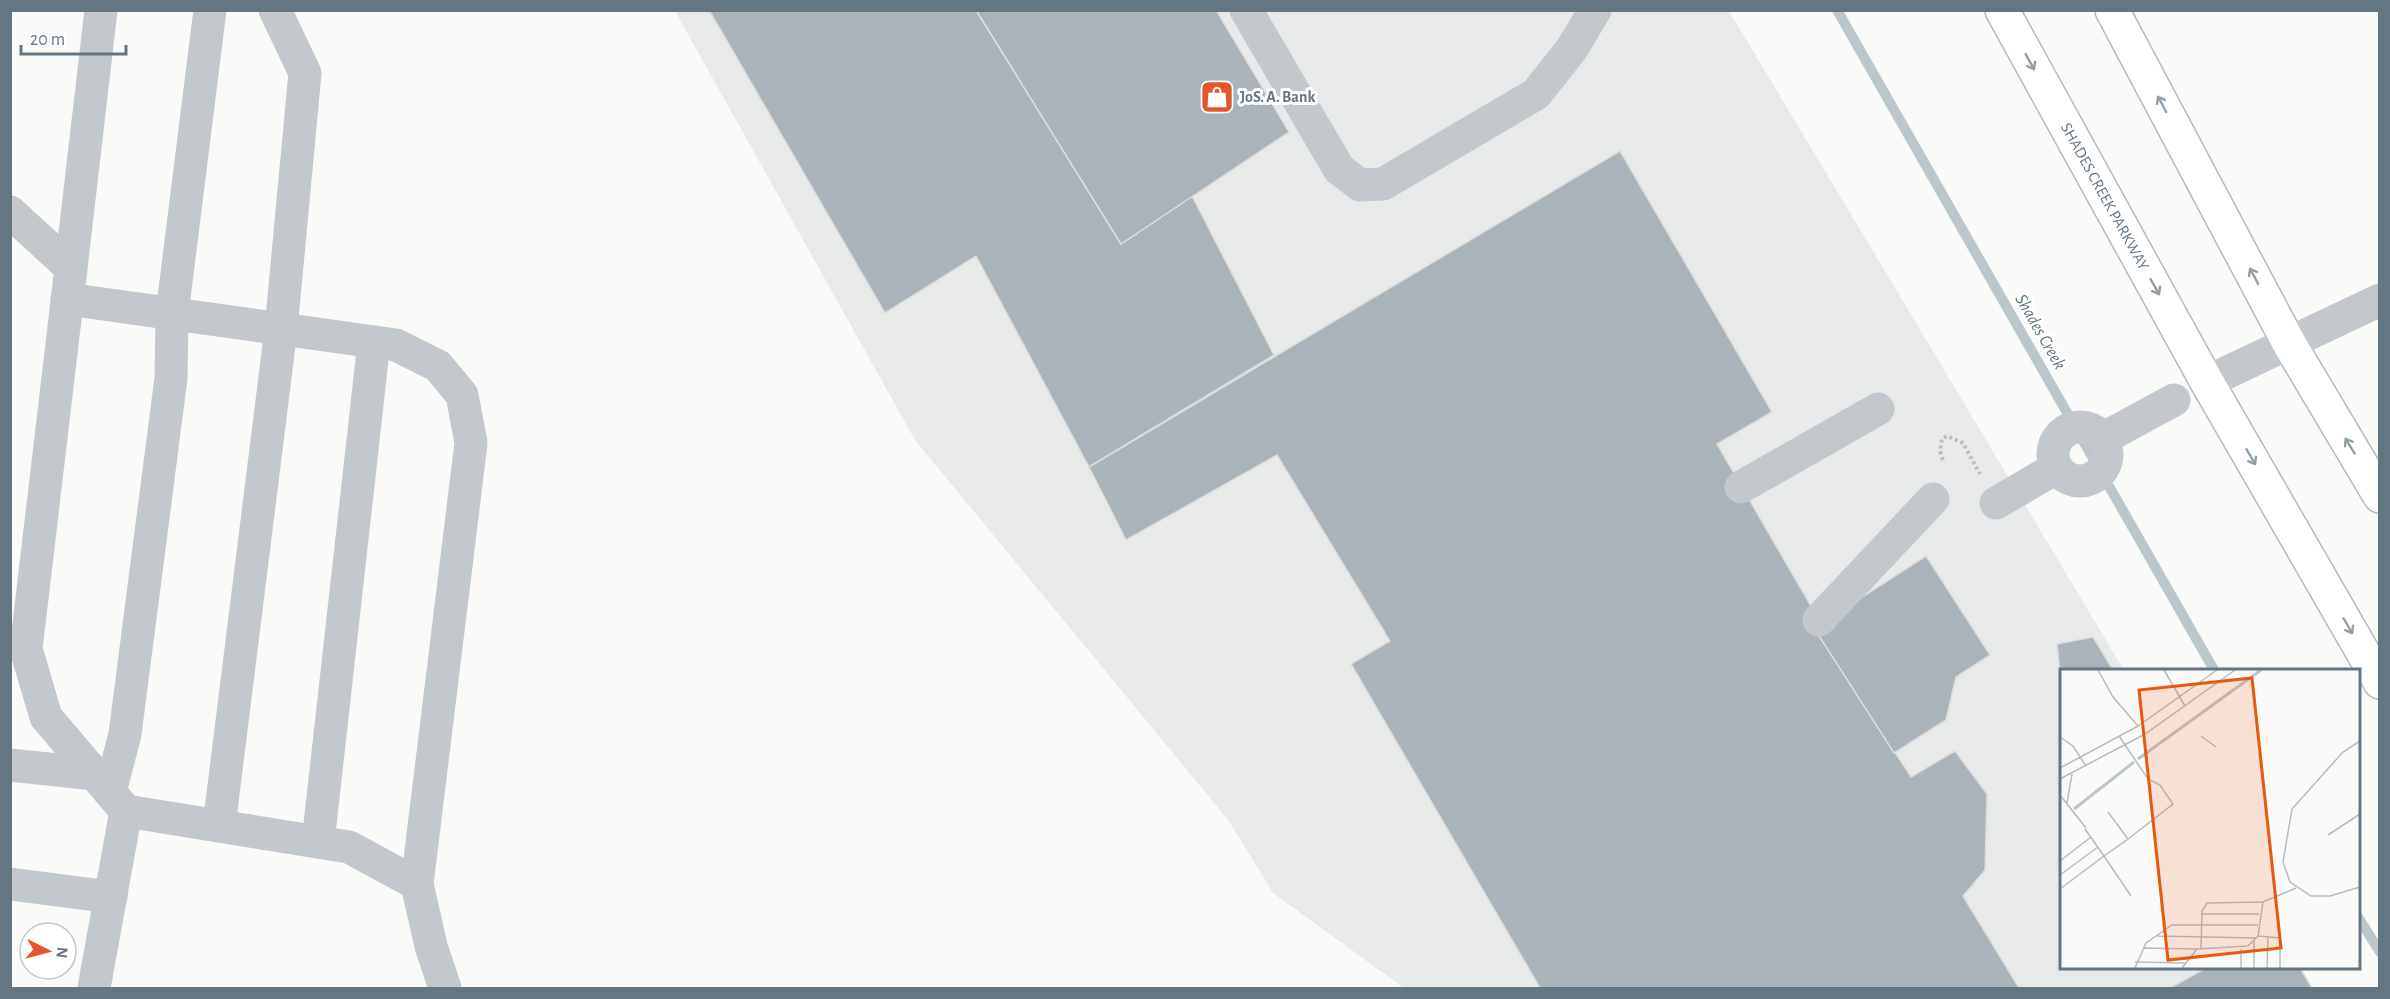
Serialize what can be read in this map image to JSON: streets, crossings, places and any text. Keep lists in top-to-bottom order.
{
  "streets": {
    "main road": ["SHADES CREEK PARKWAY"]
  },
  "water": ["Shades Creek"],
  "places": {
    "shop": ["JoS. A. Bank"]
  },
  "scale_bar": "20 m",
  "north": "right"
}
